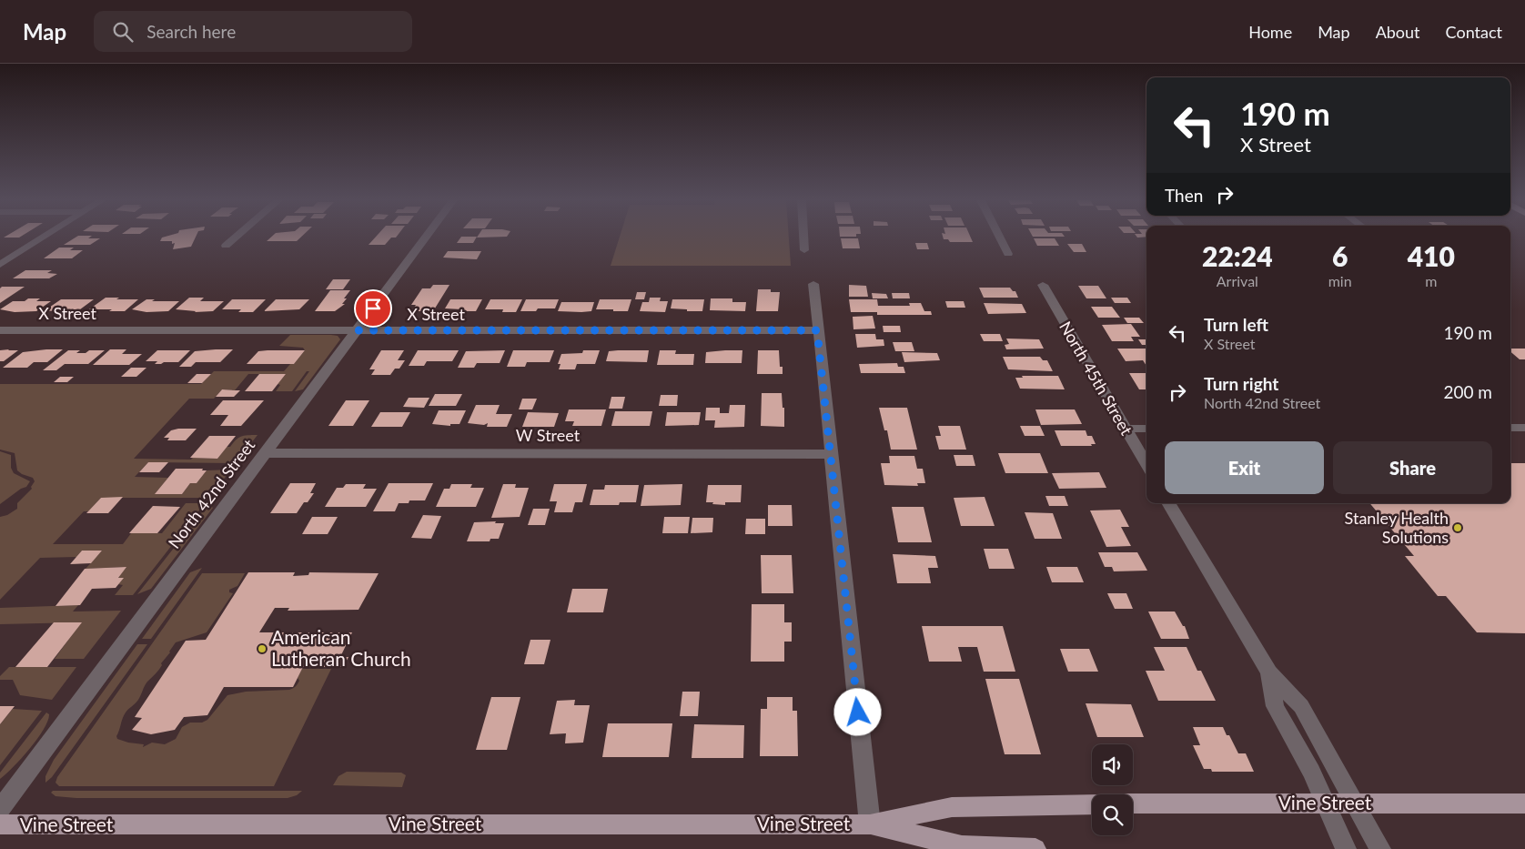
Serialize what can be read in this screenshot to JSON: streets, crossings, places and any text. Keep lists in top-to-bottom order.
{
  "streets": {
    "main road": ["Vine Street"],
    "street": [
      "X Street",
      "North 45th Street",
      "W Street",
      "North 42nd Street"
    ]
  },
  "crossings": [
    ["X Street", "North 42nd Street"],
    ["W Street", "North 42nd Street"]
  ],
  "places": ["Stanley Health Solutions", "American Lutheran Church"],
  "page": {
    "header": "Map",
    "search": "Search here",
    "nav": [
      "Home",
      "Map",
      "About",
      "Contact"
    ],
    "turn": ["190 m", "X Street"],
    "then": "Then",
    "eta": [
      "22:24",
      "Arrival",
      "6",
      "min",
      "410",
      "m"
    ],
    "list": [
      {
        "name": "Turn left",
        "note": "X Street",
        "value": "190 m"
      },
      {
        "name": "Turn right",
        "note": "North 42nd Street",
        "value": "200 m"
      }
    ],
    "buttons": ["Exit", "Share"]
  }
}
